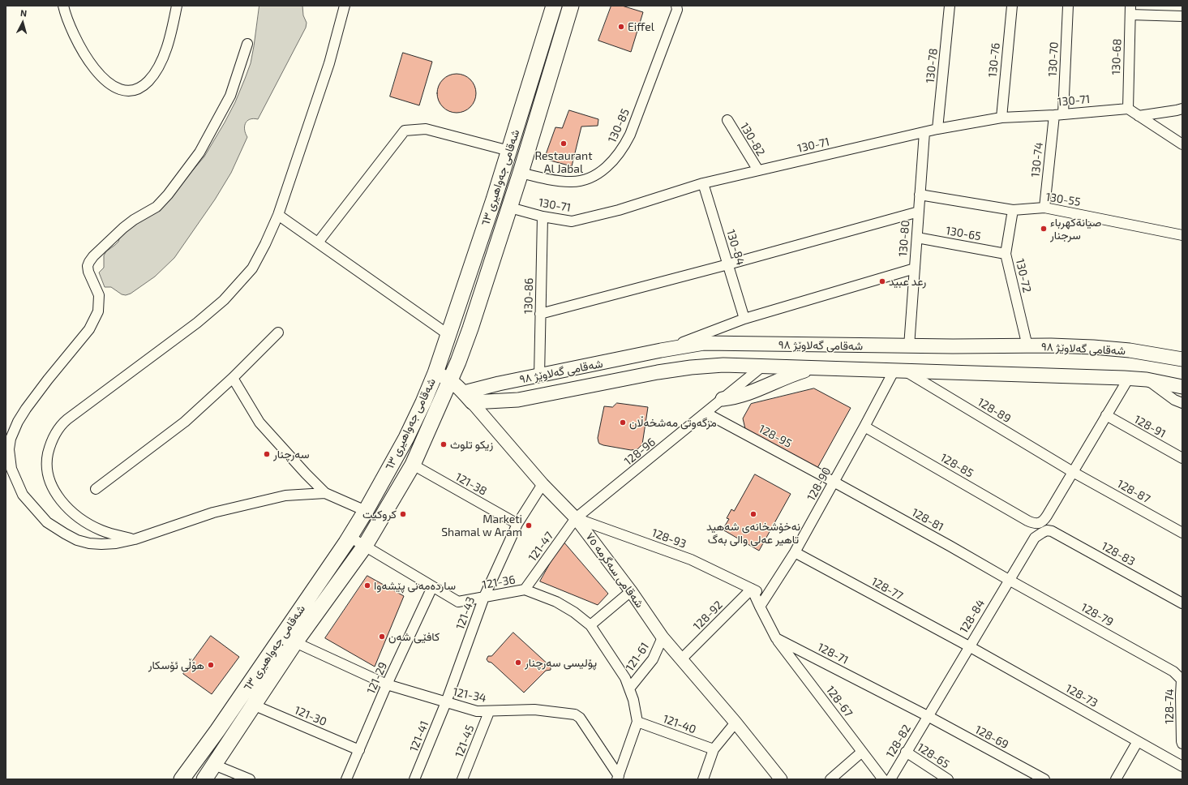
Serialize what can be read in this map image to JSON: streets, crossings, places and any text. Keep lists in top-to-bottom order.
{
  "streets": {
    "main road": ["شەقامی جەواهیری ٦٣", "شەقامی گەلاوێژ ٩٨", "شەقامی سەگرمە ٧٥"],
    "street": [
      "130-68",
      "130-70",
      "130-76",
      "130-78",
      "130-71",
      "130-85",
      "130-82",
      "130-74",
      "130-55",
      "130-65",
      "130-80",
      "130-84",
      "130-72",
      "130-86",
      "128-89",
      "128-91",
      "128-95",
      "128-96",
      "128-85",
      "121-38",
      "128-90",
      "128-87",
      "128-81",
      "128-93",
      "121-47",
      "128-83",
      "121-36",
      "128-77",
      "121-43",
      "128-79",
      "128-92",
      "128-84",
      "128-71",
      "121-61",
      "121-29",
      "121-34",
      "128-73",
      "128-67",
      "128-74",
      "121-30",
      "121-40",
      "121-41",
      "128-69",
      "121-45",
      "128-82",
      "128-65"
    ]
  },
  "crossings": [
    ["130-68", "130-71"],
    ["130-70", "130-71"],
    ["130-70", "130-74"],
    ["130-76", "130-71"],
    ["130-78", "130-71"],
    ["130-71", "130-82"],
    ["130-71", "130-74"],
    ["130-71", "شەقامی جەواهیری ٦٣"],
    ["130-71", "130-80"],
    ["130-71", "130-84"],
    ["130-71", "130-86"],
    ["130-85", "شەقامی جەواهیری ٦٣"],
    ["130-74", "130-55"],
    ["شەقامی جەواهیری ٦٣", "121-38"],
    ["شەقامی جەواهیری ٦٣", "شەقامی سەگرمە ٧٥"],
    ["شەقامی جەواهیری ٦٣", "121-36"],
    ["شەقامی جەواهیری ٦٣", "121-34"],
    ["شەقامی جەواهیری ٦٣", "121-30"],
    ["130-55", "130-80"],
    ["130-55", "130-72"],
    ["130-65", "130-80"],
    ["130-65", "130-72"],
    ["130-80", "شەقامی گەلاوێژ ٩٨"],
    ["130-72", "شەقامی گەلاوێژ ٩٨"],
    ["130-86", "شەقامی گەلاوێژ ٩٨"],
    ["شەقامی گەلاوێژ ٩٨", "128-89"],
    ["شەقامی گەلاوێژ ٩٨", "128-96"],
    ["شەقامی گەلاوێژ ٩٨", "128-90"],
    ["شەقامی گەلاوێژ ٩٨", "شەقامی سەگرمە ٧٥"],
    ["128-89", "128-85"],
    ["128-89", "128-90"],
    ["128-89", "128-87"],
    ["128-95", "128-96"],
    ["128-95", "128-90"],
    ["128-95", "128-81"],
    ["128-96", "128-93"],
    ["128-96", "121-47"],
    ["128-96", "شەقامی سەگرمە ٧٥"],
    ["128-85", "128-90"],
    ["128-85", "128-87"],
    ["121-38", "121-43"],
    ["128-90", "128-81"],
    ["128-90", "128-93"],
    ["128-90", "128-77"],
    ["128-81", "128-79"],
    ["128-81", "128-84"],
    ["128-93", "121-47"],
    ["128-93", "شەقامی سەگرمە ٧٥"],
    ["128-93", "128-92"],
    ["121-47", "شەقامی سەگرمە ٧٥"],
    ["121-47", "121-36"],
    ["128-83", "128-84"],
    ["شەقامی سەگرمە ٧٥", "121-43"],
    ["شەقامی سەگرمە ٧٥", "128-92"],
    ["شەقامی سەگرمە ٧٥", "121-61"],
    ["121-36", "121-43"],
    ["121-36", "121-61"],
    ["121-36", "121-29"],
    ["121-36", "121-40"],
    ["128-77", "128-84"],
    ["128-77", "128-73"],
    ["121-43", "121-34"],
    ["121-43", "121-41"],
    ["128-79", "128-84"],
    ["128-79", "128-74"],
    ["128-84", "128-71"],
    ["128-84", "128-73"],
    ["128-84", "128-69"],
    ["128-84", "128-82"],
    ["128-71", "128-67"],
    ["128-71", "128-69"],
    ["128-71", "128-82"],
    ["121-29", "121-34"],
    ["121-29", "121-30"],
    ["121-34", "121-41"],
    ["121-34", "121-45"],
    ["128-69", "128-82"],
    ["128-82", "128-65"]
  ],
  "places": [
    "Eiffel",
    "Restaurant Al Jabal",
    "صيانةكهرباء سرجنار",
    "رعد عبيد",
    "مزگەوتی مەشخەڵان",
    "زيكو تلوث",
    "سەرچنار",
    "كروكيت",
    "نەخۆشخانەی شەهید تاهیر عەلی والی بەگ",
    "Marketi Shamal w Aram",
    "ساردەمەنی پێشەوا",
    "کافێی شەن",
    "پۆلیسی سەرچنار",
    "هۆڵی ئۆسکار"
  ],
  "north": "top"
}
